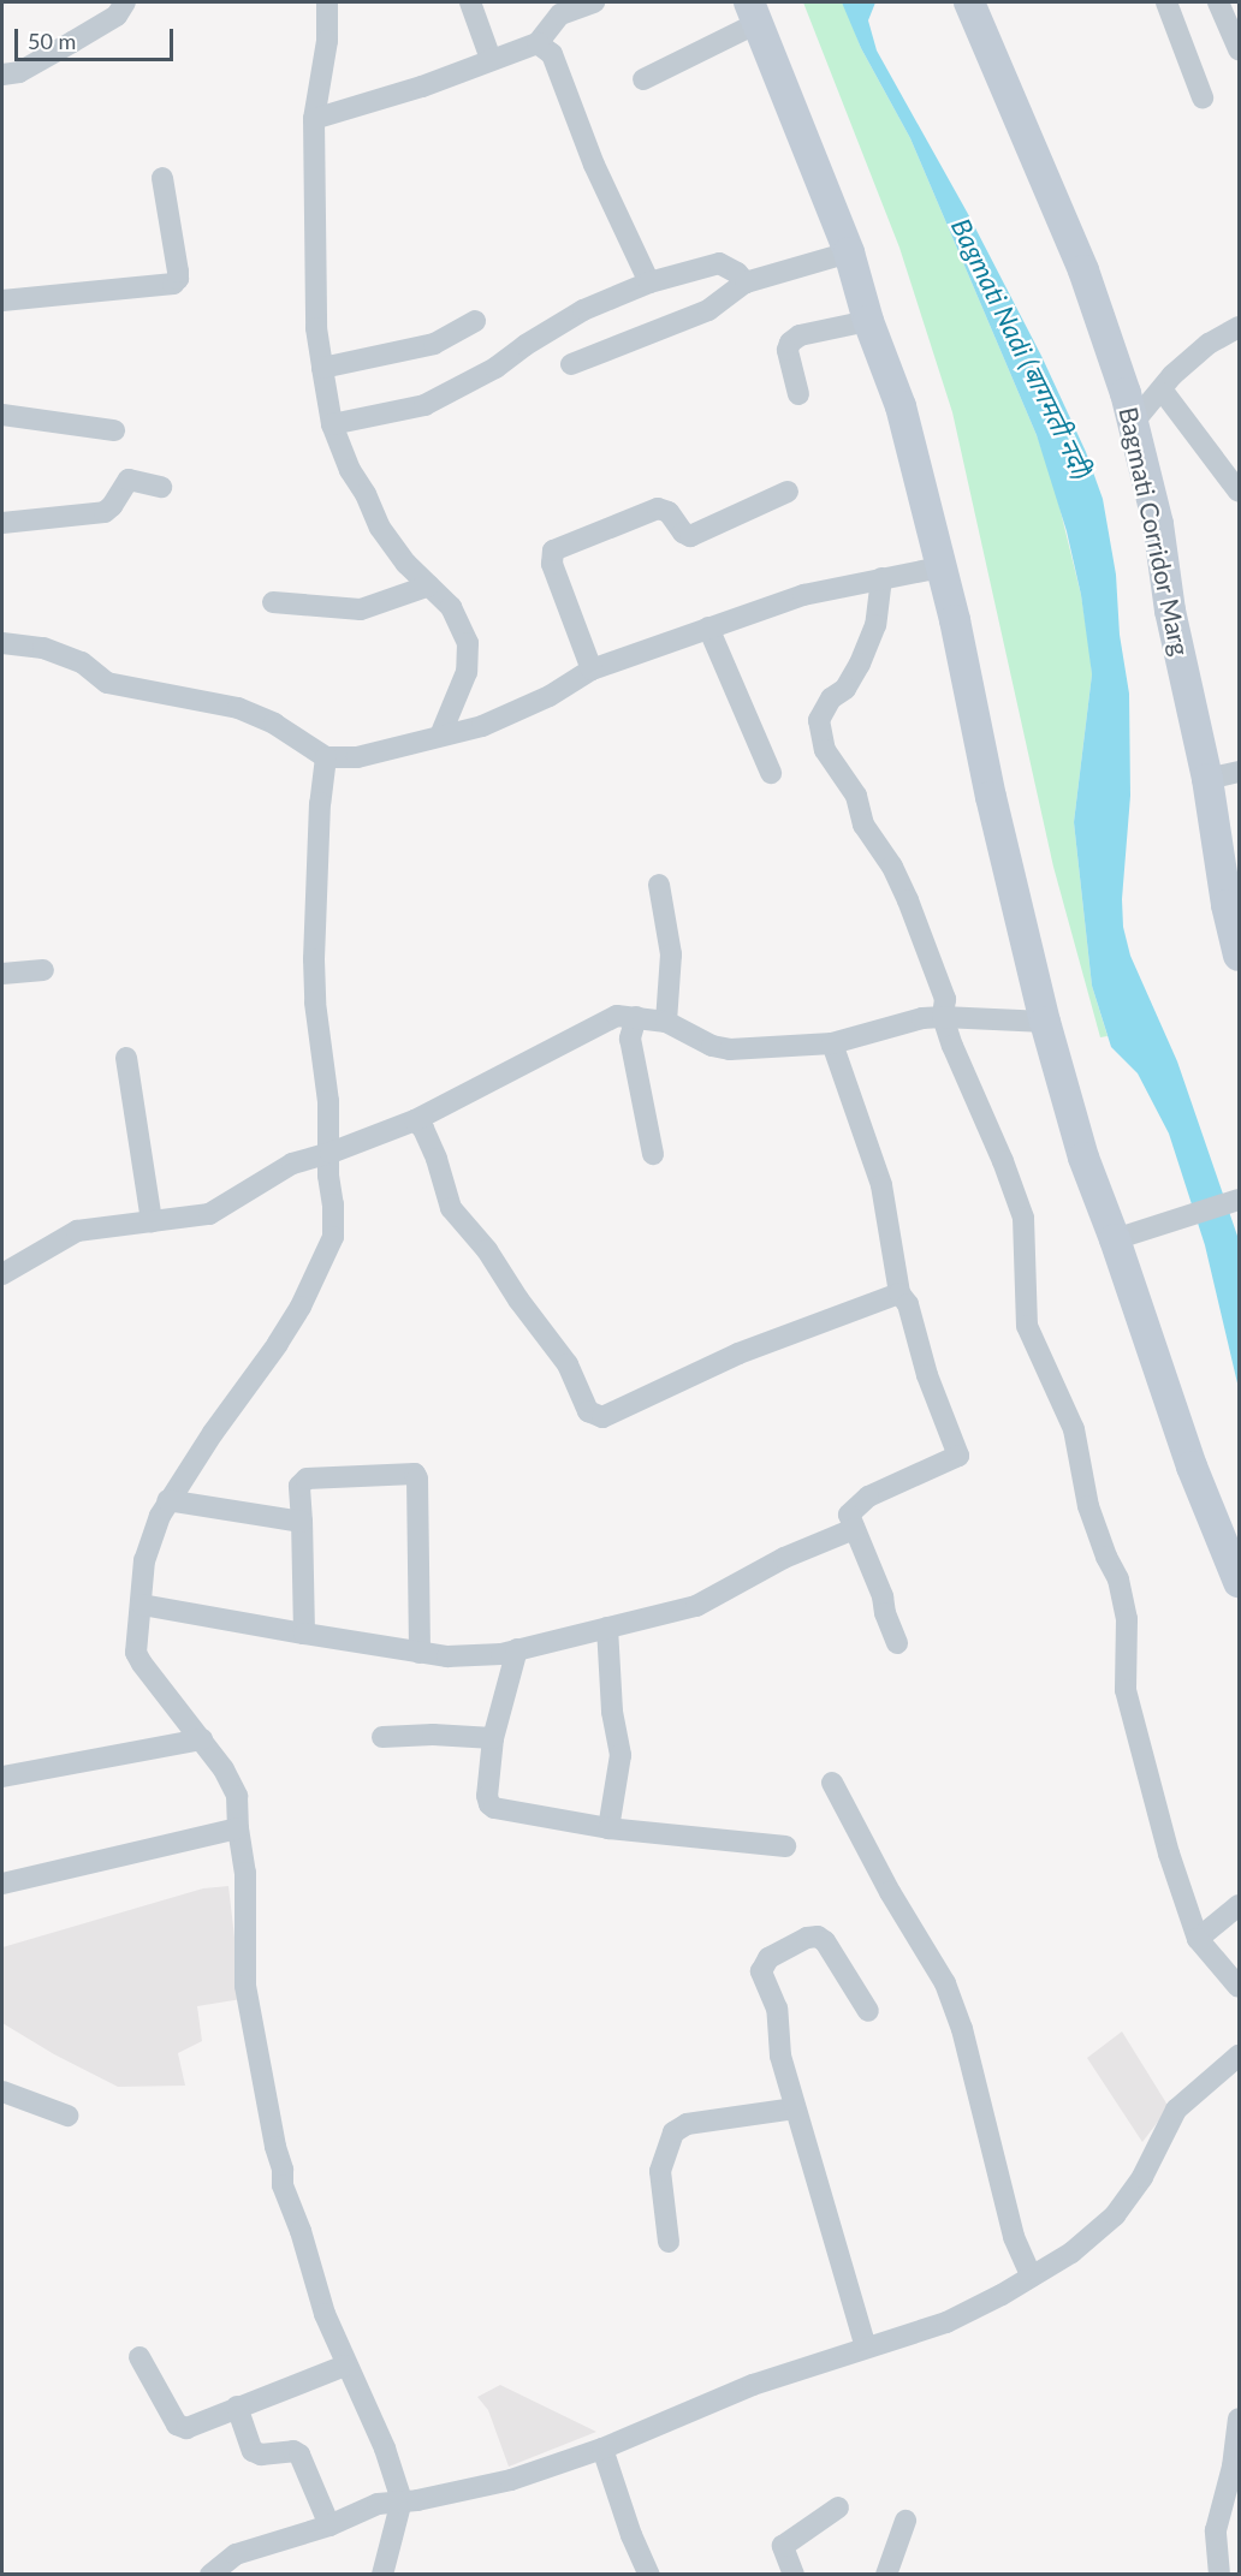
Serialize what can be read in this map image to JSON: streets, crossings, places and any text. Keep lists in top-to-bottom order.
{
  "streets": {
    "street": ["Bagmati Corridor Marg"]
  },
  "water": ["Bagmati Nadi (बागमती नदी)"],
  "scale_bar": "50 m"
}
